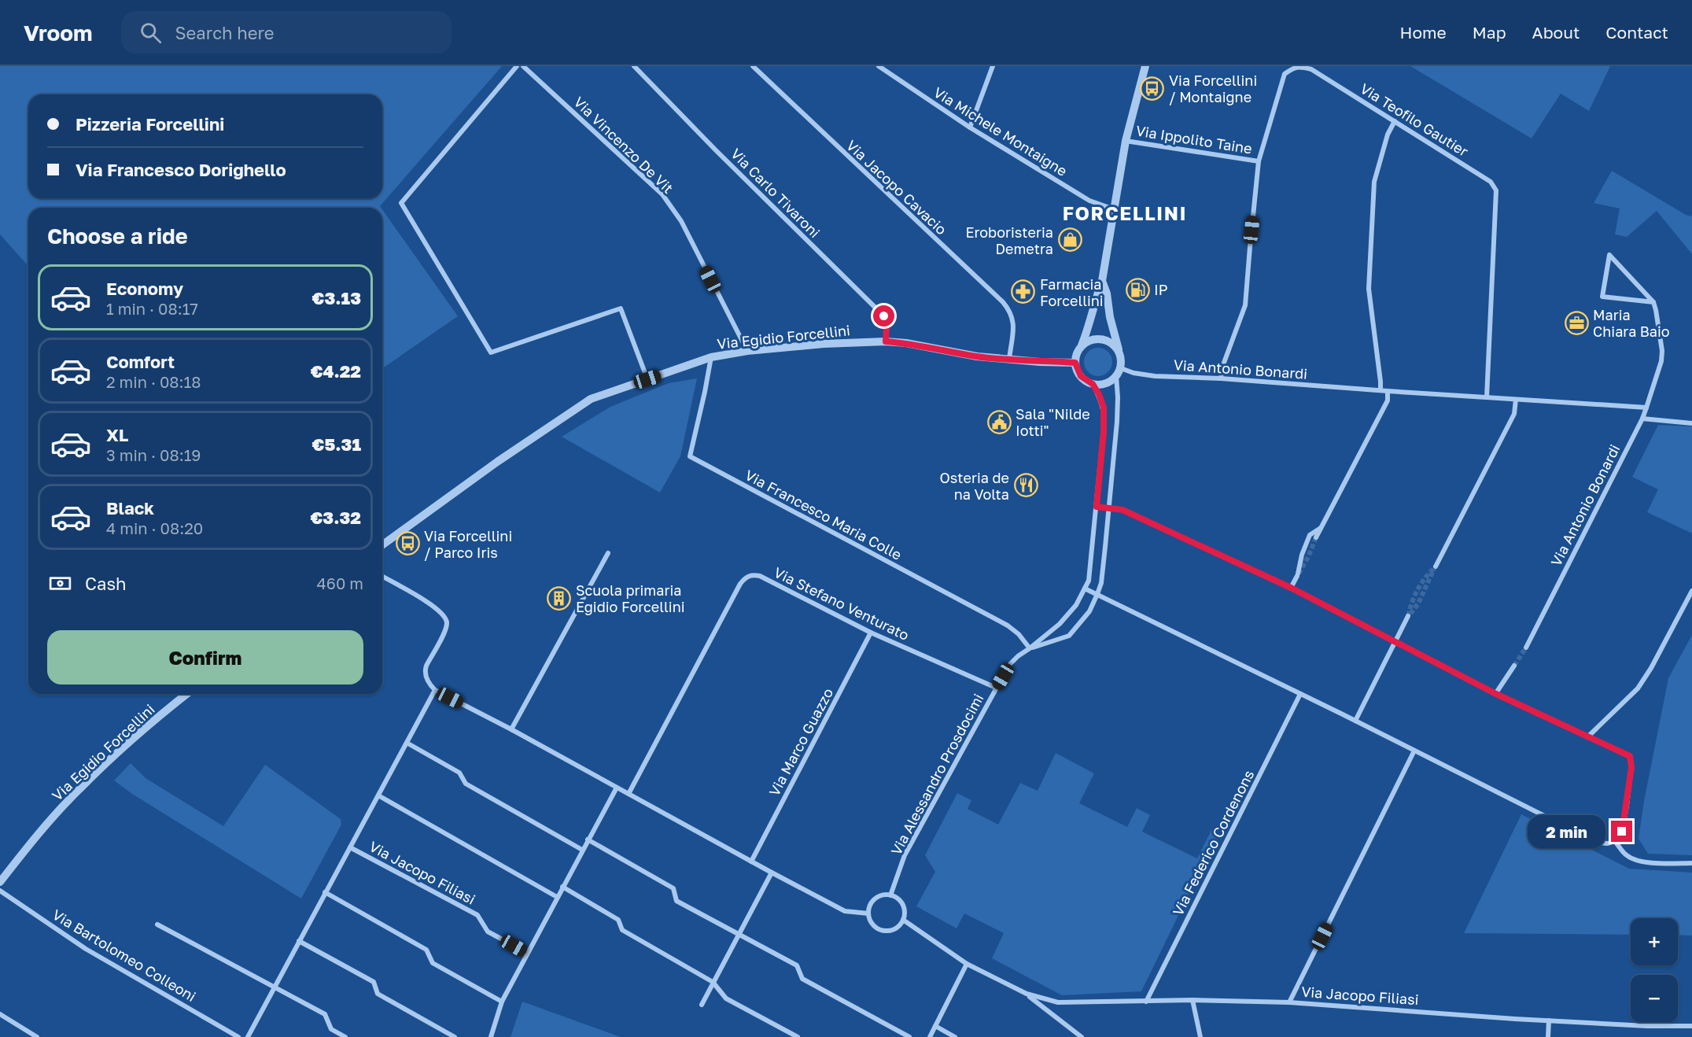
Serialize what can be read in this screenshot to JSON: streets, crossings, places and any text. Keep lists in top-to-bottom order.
{
  "streets": {
    "street": [
      "Via Teofilo Gautier",
      "Via Michele Montaigne",
      "Via Ippolito Taine",
      "Via Vincenzo De Vit",
      "Via Jacopo Cavacio",
      "Via Carlo Tivaroni",
      "Via Egidio Forcellini",
      "Via Antonio Bonardi",
      "Via Francesco Maria Colle",
      "Via Stefano Venturato",
      "Via Marco Guazzo",
      "Via Alessandro Prosdocimi",
      "Via Federico Cordenons",
      "Via Jacopo Filiasi",
      "Via Bartolomeo Colleoni"
    ]
  },
  "crossings": [
    ["Via Teofilo Gautier", "Via Ippolito Taine"],
    ["Via Teofilo Gautier", "Via Antonio Bonardi"],
    ["Via Vincenzo De Vit", "Via Egidio Forcellini"],
    ["Via Jacopo Cavacio", "Via Egidio Forcellini"],
    ["Via Carlo Tivaroni", "Via Egidio Forcellini"],
    ["Via Egidio Forcellini", "Via Antonio Bonardi"],
    ["Via Egidio Forcellini", "Via Francesco Maria Colle"],
    ["Via Egidio Forcellini", "Via Alessandro Prosdocimi"],
    ["Via Antonio Bonardi", "Via Alessandro Prosdocimi"],
    ["Via Francesco Maria Colle", "Via Alessandro Prosdocimi"],
    ["Via Stefano Venturato", "Via Marco Guazzo"],
    ["Via Stefano Venturato", "Via Alessandro Prosdocimi"],
    ["Via Alessandro Prosdocimi", "Via Jacopo Filiasi"],
    ["Via Federico Cordenons", "Via Jacopo Filiasi"]
  ],
  "districts": ["FORCELLINI"],
  "places": {
    "bus stop": ["Via Forcellini / Montaigne", "Via Forcellini / Parco Iris"],
    "shop": ["Eroboristeria Demetra"],
    "fuel station": ["IP"],
    "pharmacy": ["Farmacia Forcellini"],
    "office": ["Maria Chiara Baio"],
    "public building": ["Sala \"Nilde Iotti\""],
    "restaurant": ["Osteria de na Volta"],
    "building": ["Scuola primaria Egidio Forcellini"]
  },
  "page": {
    "header": "Vroom",
    "search": "Search here",
    "nav": [
      "Home",
      "Map",
      "About",
      "Contact"
    ],
    "banner": ["Pizzeria Forcellini", "Via Francesco Dorighello"],
    "heading": "Choose a ride",
    "list": [
      {
        "name": "Economy",
        "note": "1 min · 08:17",
        "value": "€3.13"
      },
      {
        "name": "Comfort",
        "note": "2 min · 08:18",
        "value": "€4.22"
      },
      {
        "name": "XL",
        "note": "3 min · 08:19",
        "value": "€5.31"
      },
      {
        "name": "Black",
        "note": "4 min · 08:20",
        "value": "€3.32"
      }
    ],
    "pay": ["Cash", "460 m"],
    "buttons": "Confirm",
    "bubble": "2 min",
    "map_buttons": ["+", "−"]
  }
}
